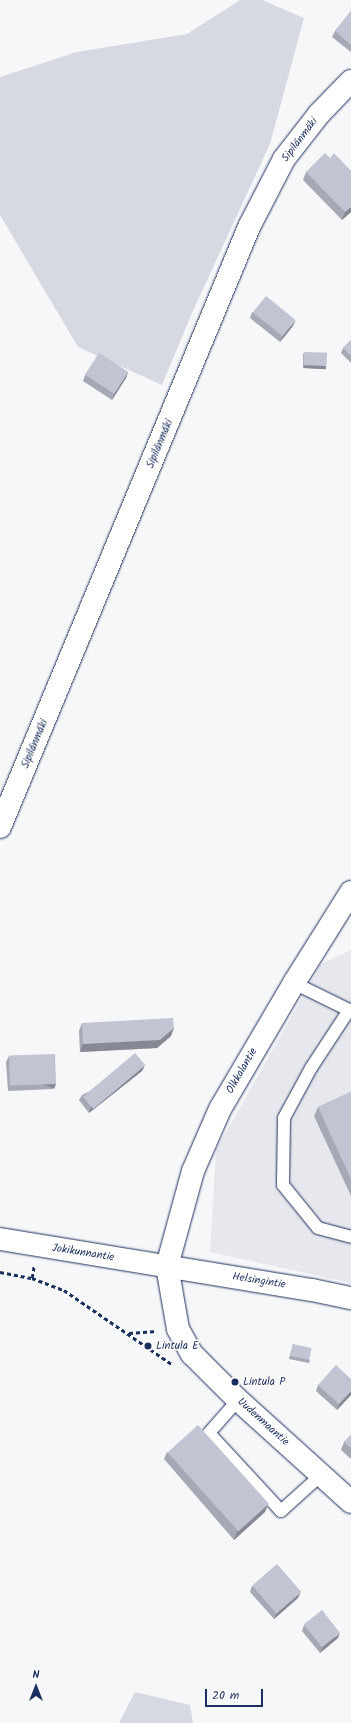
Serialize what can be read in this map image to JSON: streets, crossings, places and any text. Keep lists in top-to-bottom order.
{
  "streets": {
    "street": [
      "Sipilänmäki",
      "Olkkalantie",
      "Jokikunnantie",
      "Helsingintie",
      "Uudenmaantie"
    ]
  },
  "crossings": [
    ["Olkkalantie", "Jokikunnantie"],
    ["Olkkalantie", "Helsingintie"],
    ["Olkkalantie", "Uudenmaantie"],
    ["Jokikunnantie", "Helsingintie"],
    ["Jokikunnantie", "Uudenmaantie"],
    ["Helsingintie", "Uudenmaantie"]
  ],
  "places": ["Lintula E", "Lintula P"],
  "scale_bar": "20 m",
  "north": "top"
}
